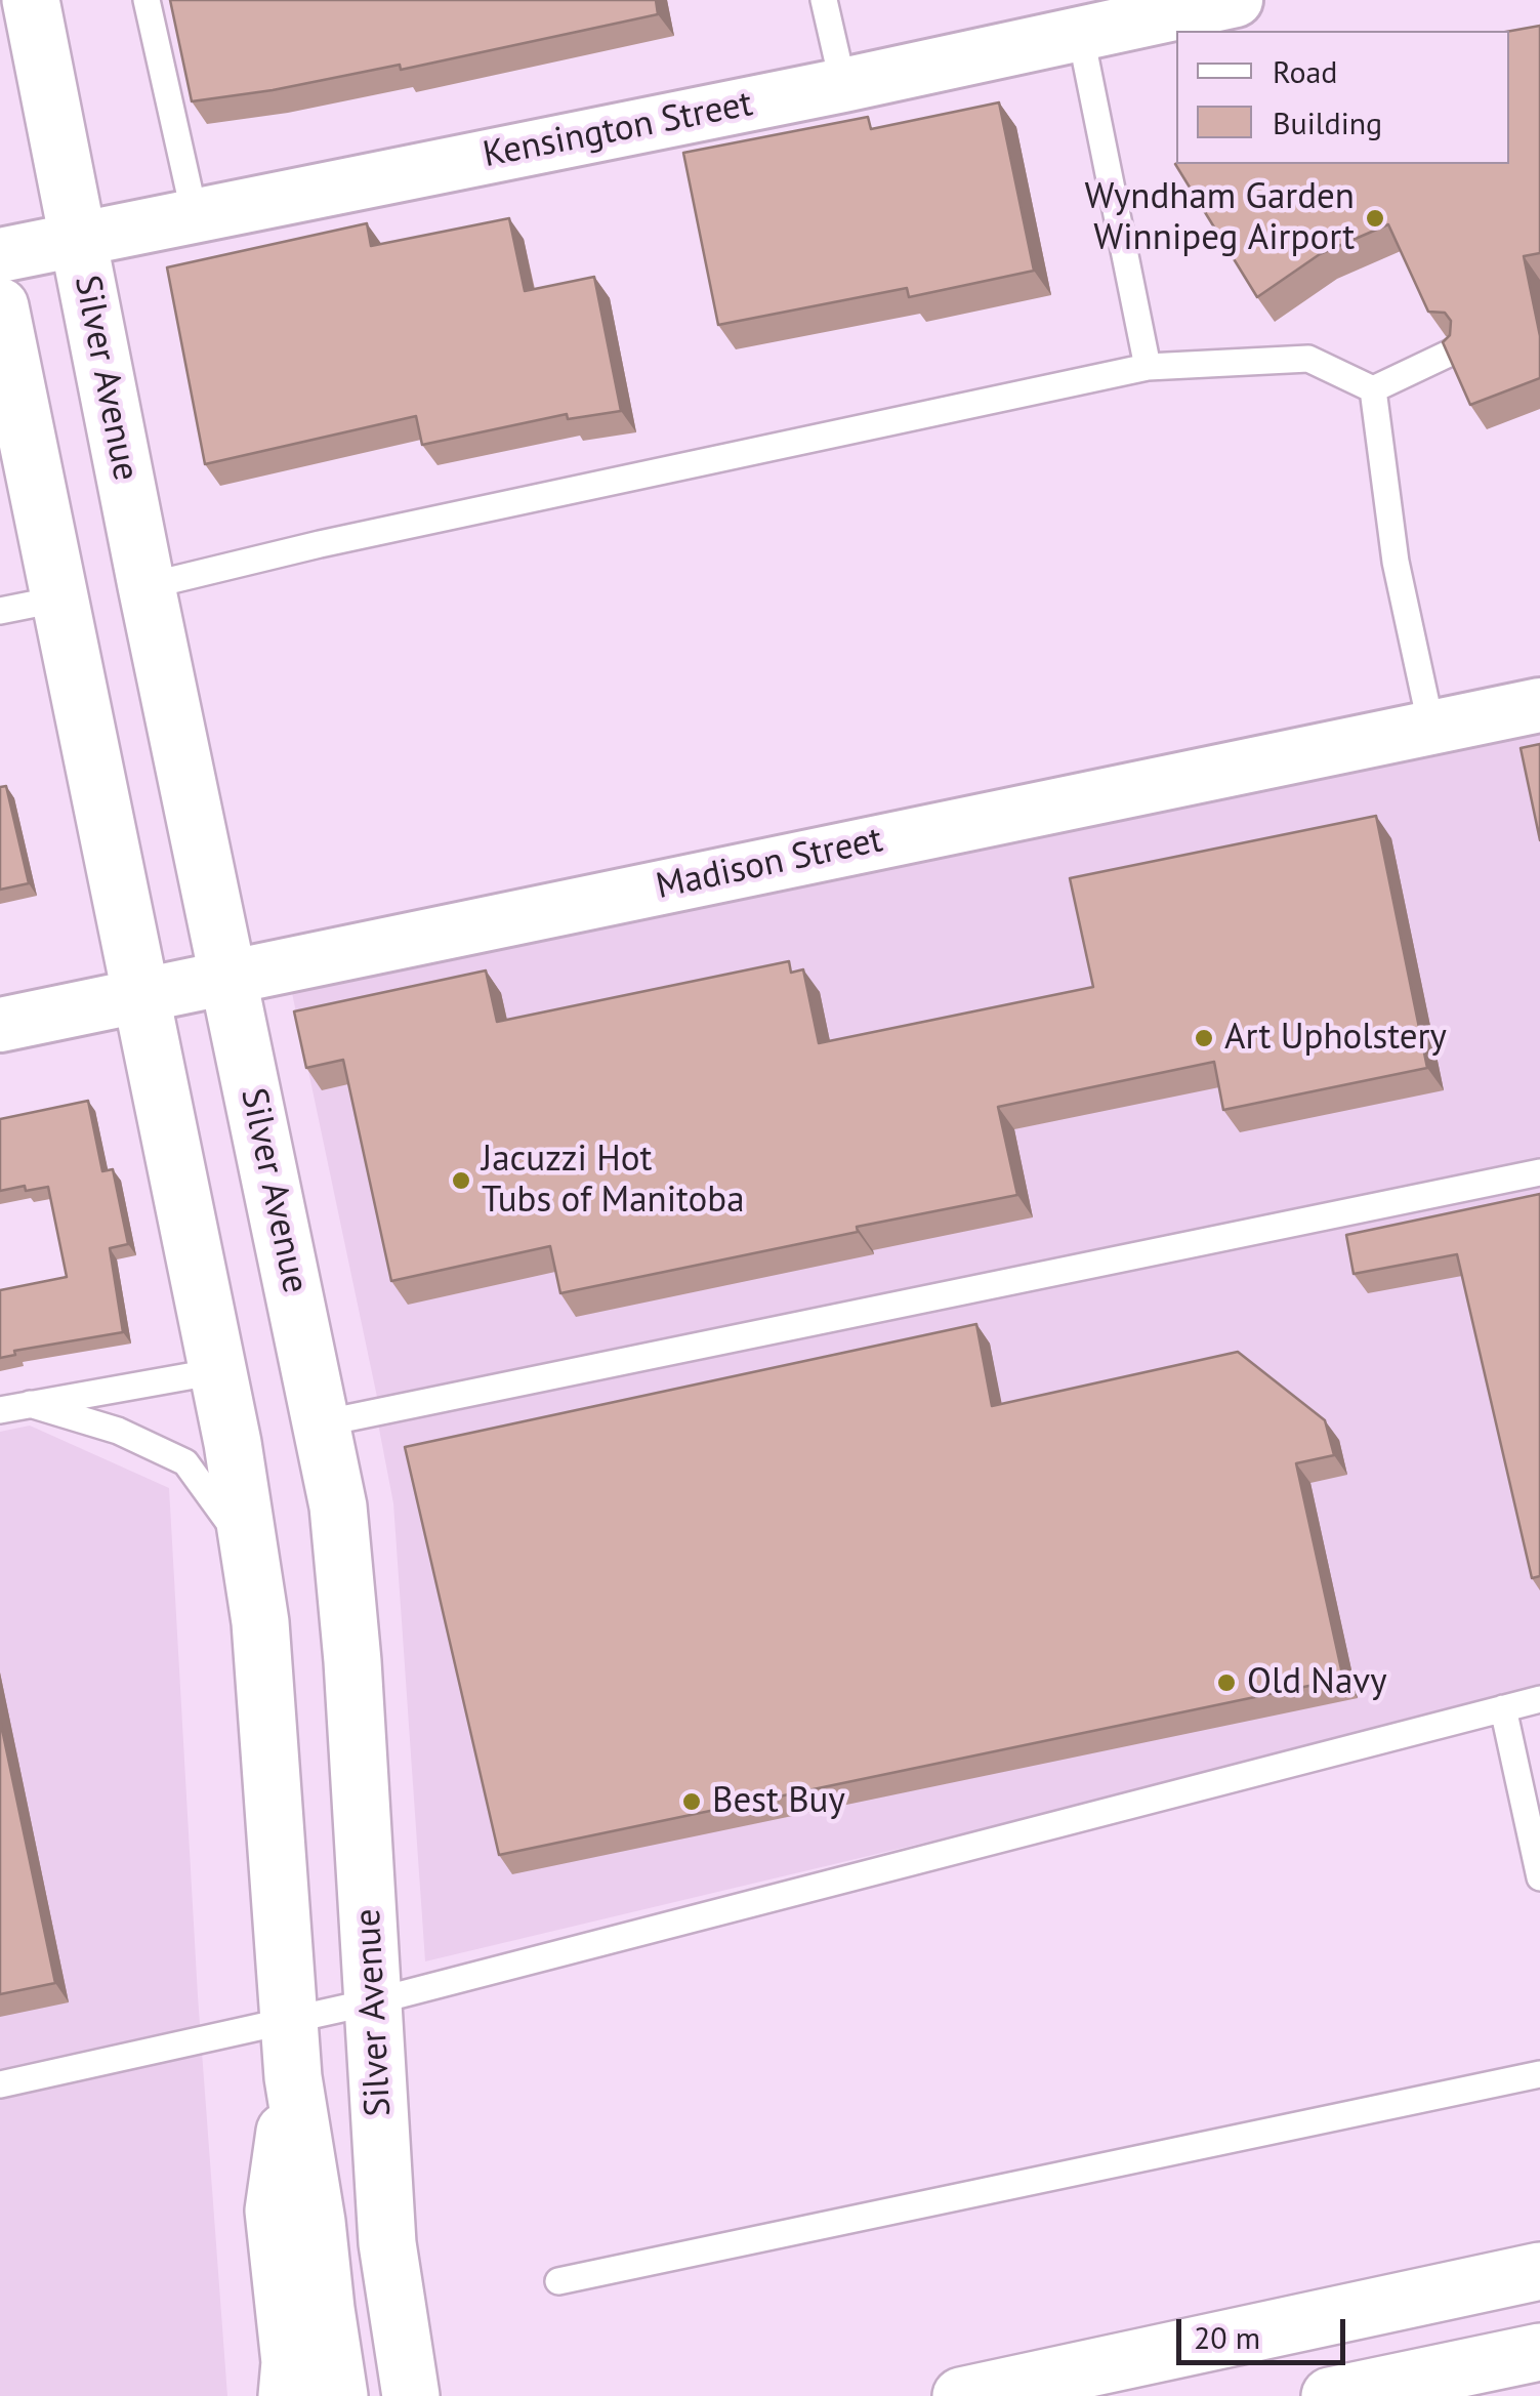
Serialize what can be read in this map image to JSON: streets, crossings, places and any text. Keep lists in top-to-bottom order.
{
  "streets": {
    "street": ["Kensington Street", "Silver Avenue", "Madison Street"]
  },
  "crossings": [
    ["Kensington Street", "Silver Avenue"],
    ["Silver Avenue", "Madison Street"]
  ],
  "places": [
    "Wyndham Garden Winnipeg Airport",
    "Art Upholstery",
    "Jacuzzi Hot Tubs of Manitoba",
    "Old Navy",
    "Best Buy"
  ],
  "legend": ["Road", "Building"],
  "scale_bar": "20 m"
}
